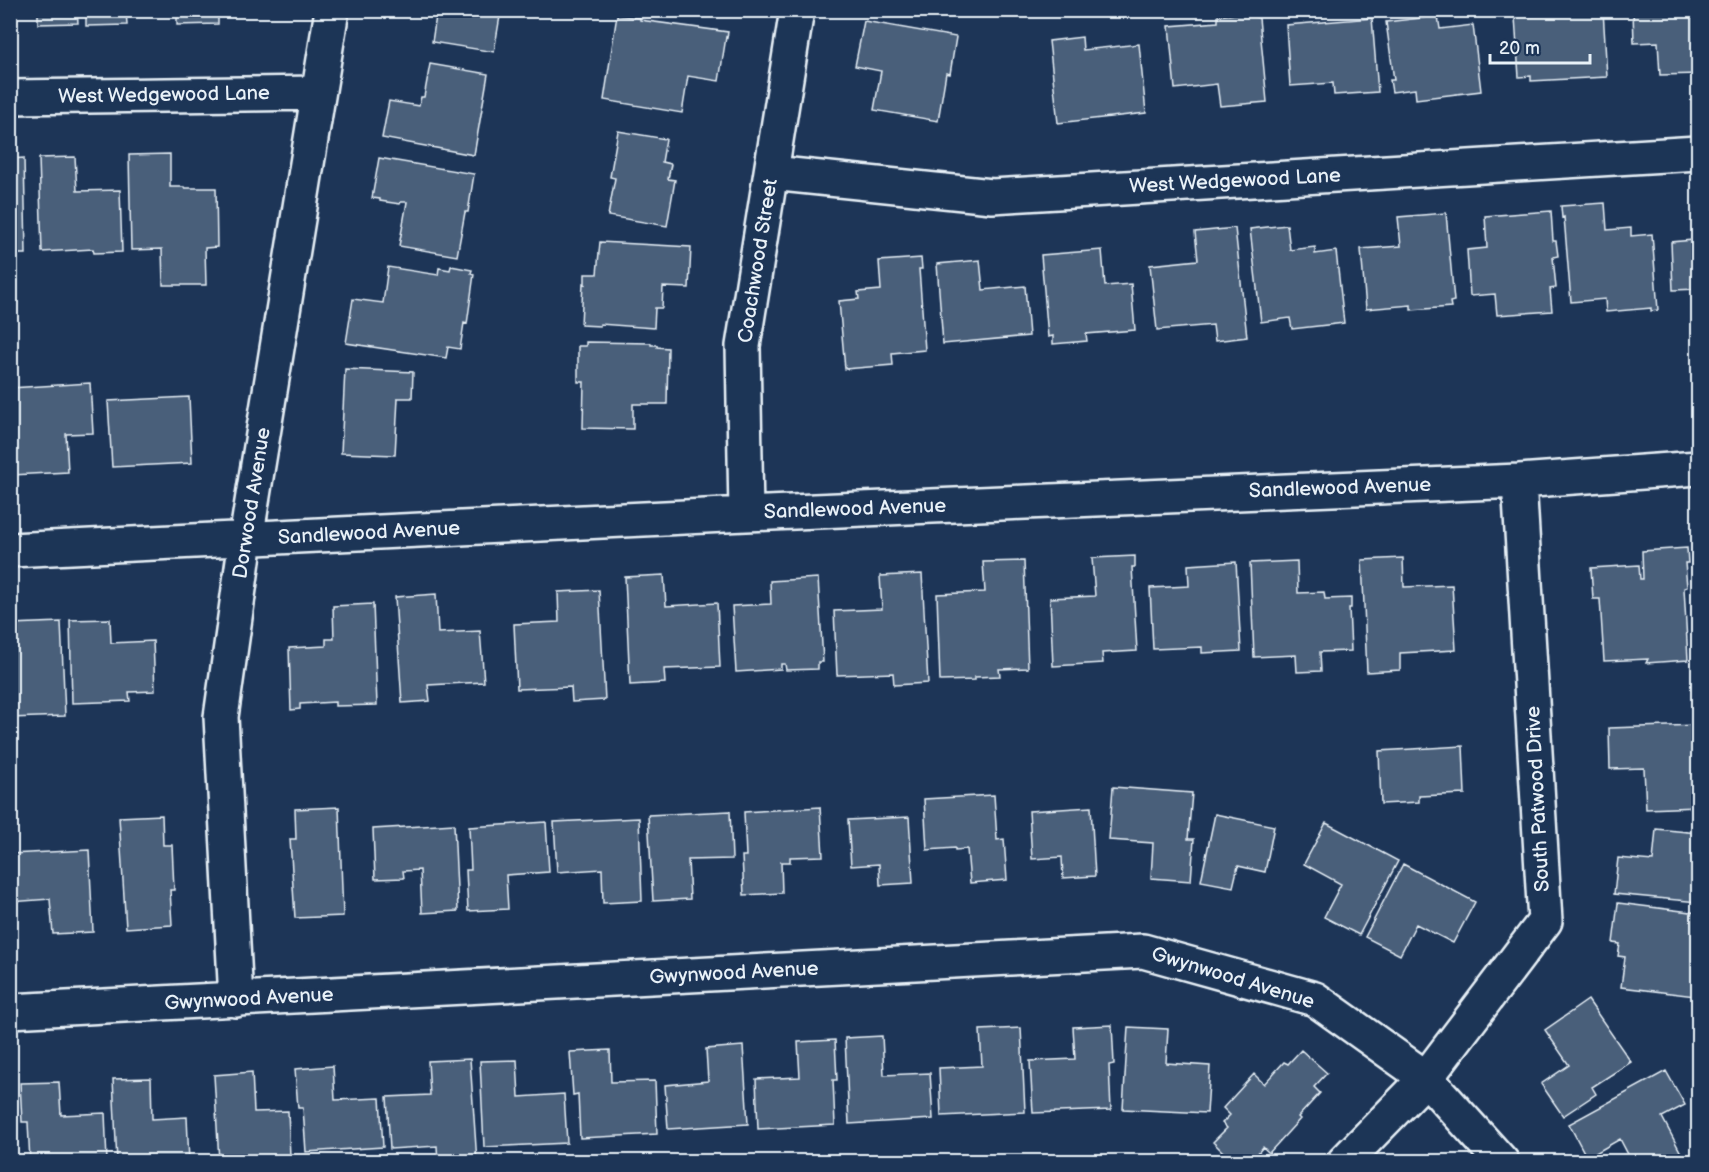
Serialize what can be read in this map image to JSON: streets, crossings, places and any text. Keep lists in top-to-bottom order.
{
  "streets": {
    "street": [
      "West Wedgewood Lane",
      "Coachwood Street",
      "Sandlewood Avenue",
      "Dorwood Avenue",
      "South Patwood Drive",
      "Gwynwood Avenue"
    ]
  },
  "crossings": [
    ["West Wedgewood Lane", "Coachwood Street"],
    ["West Wedgewood Lane", "Dorwood Avenue"],
    ["Coachwood Street", "Sandlewood Avenue"],
    ["Sandlewood Avenue", "Dorwood Avenue"],
    ["Sandlewood Avenue", "South Patwood Drive"],
    ["Dorwood Avenue", "Gwynwood Avenue"],
    ["South Patwood Drive", "Gwynwood Avenue"]
  ],
  "scale_bar": "20 m"
}
